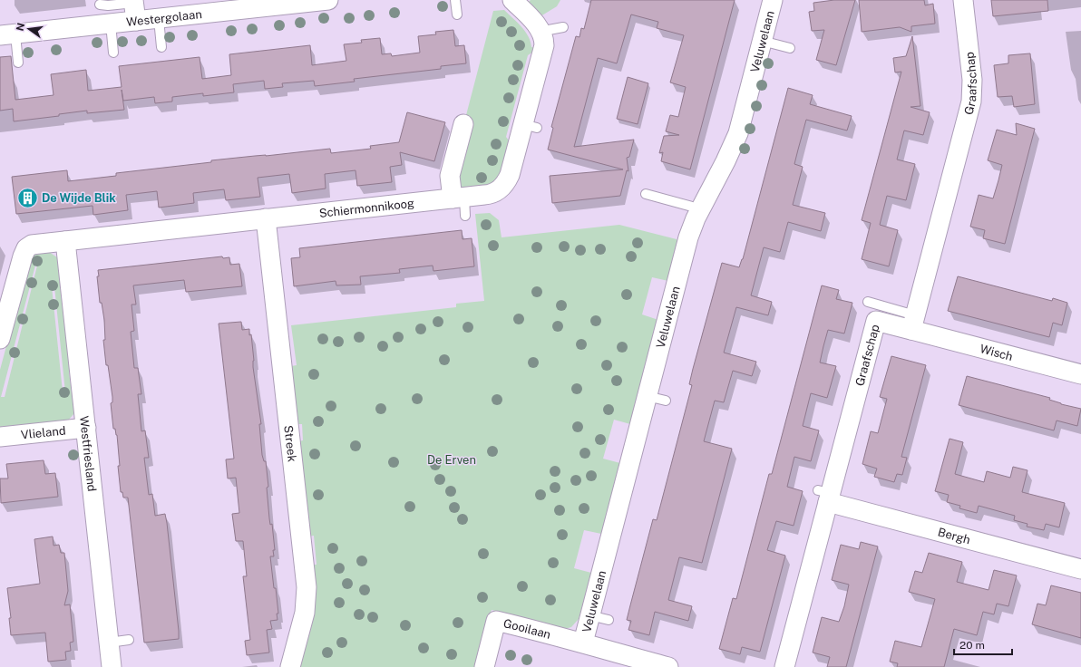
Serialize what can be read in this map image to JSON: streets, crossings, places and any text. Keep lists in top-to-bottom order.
{
  "streets": {
    "street": [
      "Westergolaan",
      "Veluwelaan",
      "Graafschap",
      "Schiermonnikoog",
      "Wisch",
      "Vlieland",
      "Streek",
      "Westfriesland",
      "Bergh",
      "Gooilaan"
    ]
  },
  "crossings": [
    ["Veluwelaan", "Gooilaan"],
    ["Graafschap", "Wisch"],
    ["Graafschap", "Bergh"],
    ["Schiermonnikoog", "Streek"],
    ["Schiermonnikoog", "Westfriesland"],
    ["Vlieland", "Westfriesland"]
  ],
  "parks": ["De Erven"],
  "places": {
    "building": ["De Wijde Blik"]
  },
  "scale_bar": "20 m",
  "north": "left"
}
